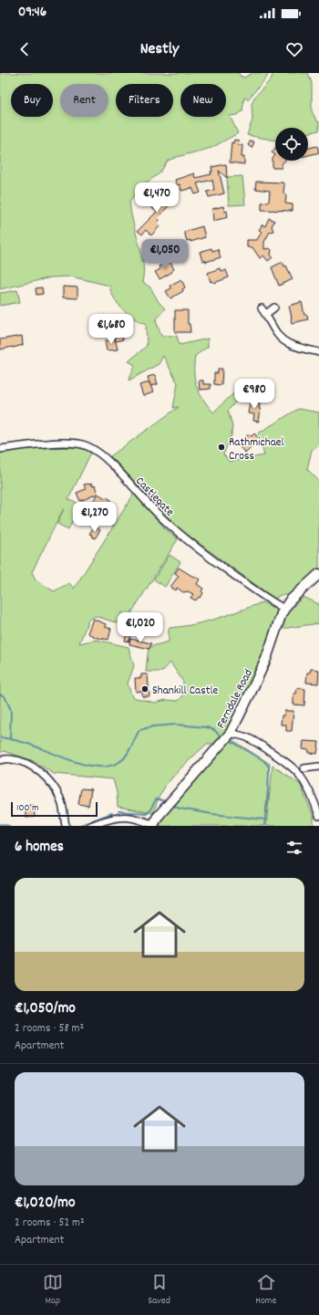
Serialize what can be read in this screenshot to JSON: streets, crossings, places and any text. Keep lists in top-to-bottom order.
{
  "streets": {
    "street": ["Castlegate", "Ferndale Road"]
  },
  "crossings": [
    ["Castlegate", "Ferndale Road"]
  ],
  "places": ["Rathmichael Cross", "Shankill Castle"],
  "scale_bar": "100 m",
  "page": {
    "status": "09:46",
    "header": "Nestly",
    "chip": [
      "Buy",
      "Rent",
      "Filters",
      "New"
    ],
    "price": [
      "€1,470",
      "€1,050",
      "€1,680",
      "€980",
      "€1,270",
      "€1,020"
    ],
    "scale": "100 m",
    "heading": "6 homes",
    "list": [
      {
        "name": "€1,050/mo",
        "note": "2 rooms · 58 m² · Apartment"
      },
      {
        "name": "€1,020/mo",
        "note": "2 rooms · 52 m² · Apartment"
      }
    ],
    "tabs": ["Map", "Saved", "Home"]
  }
}
